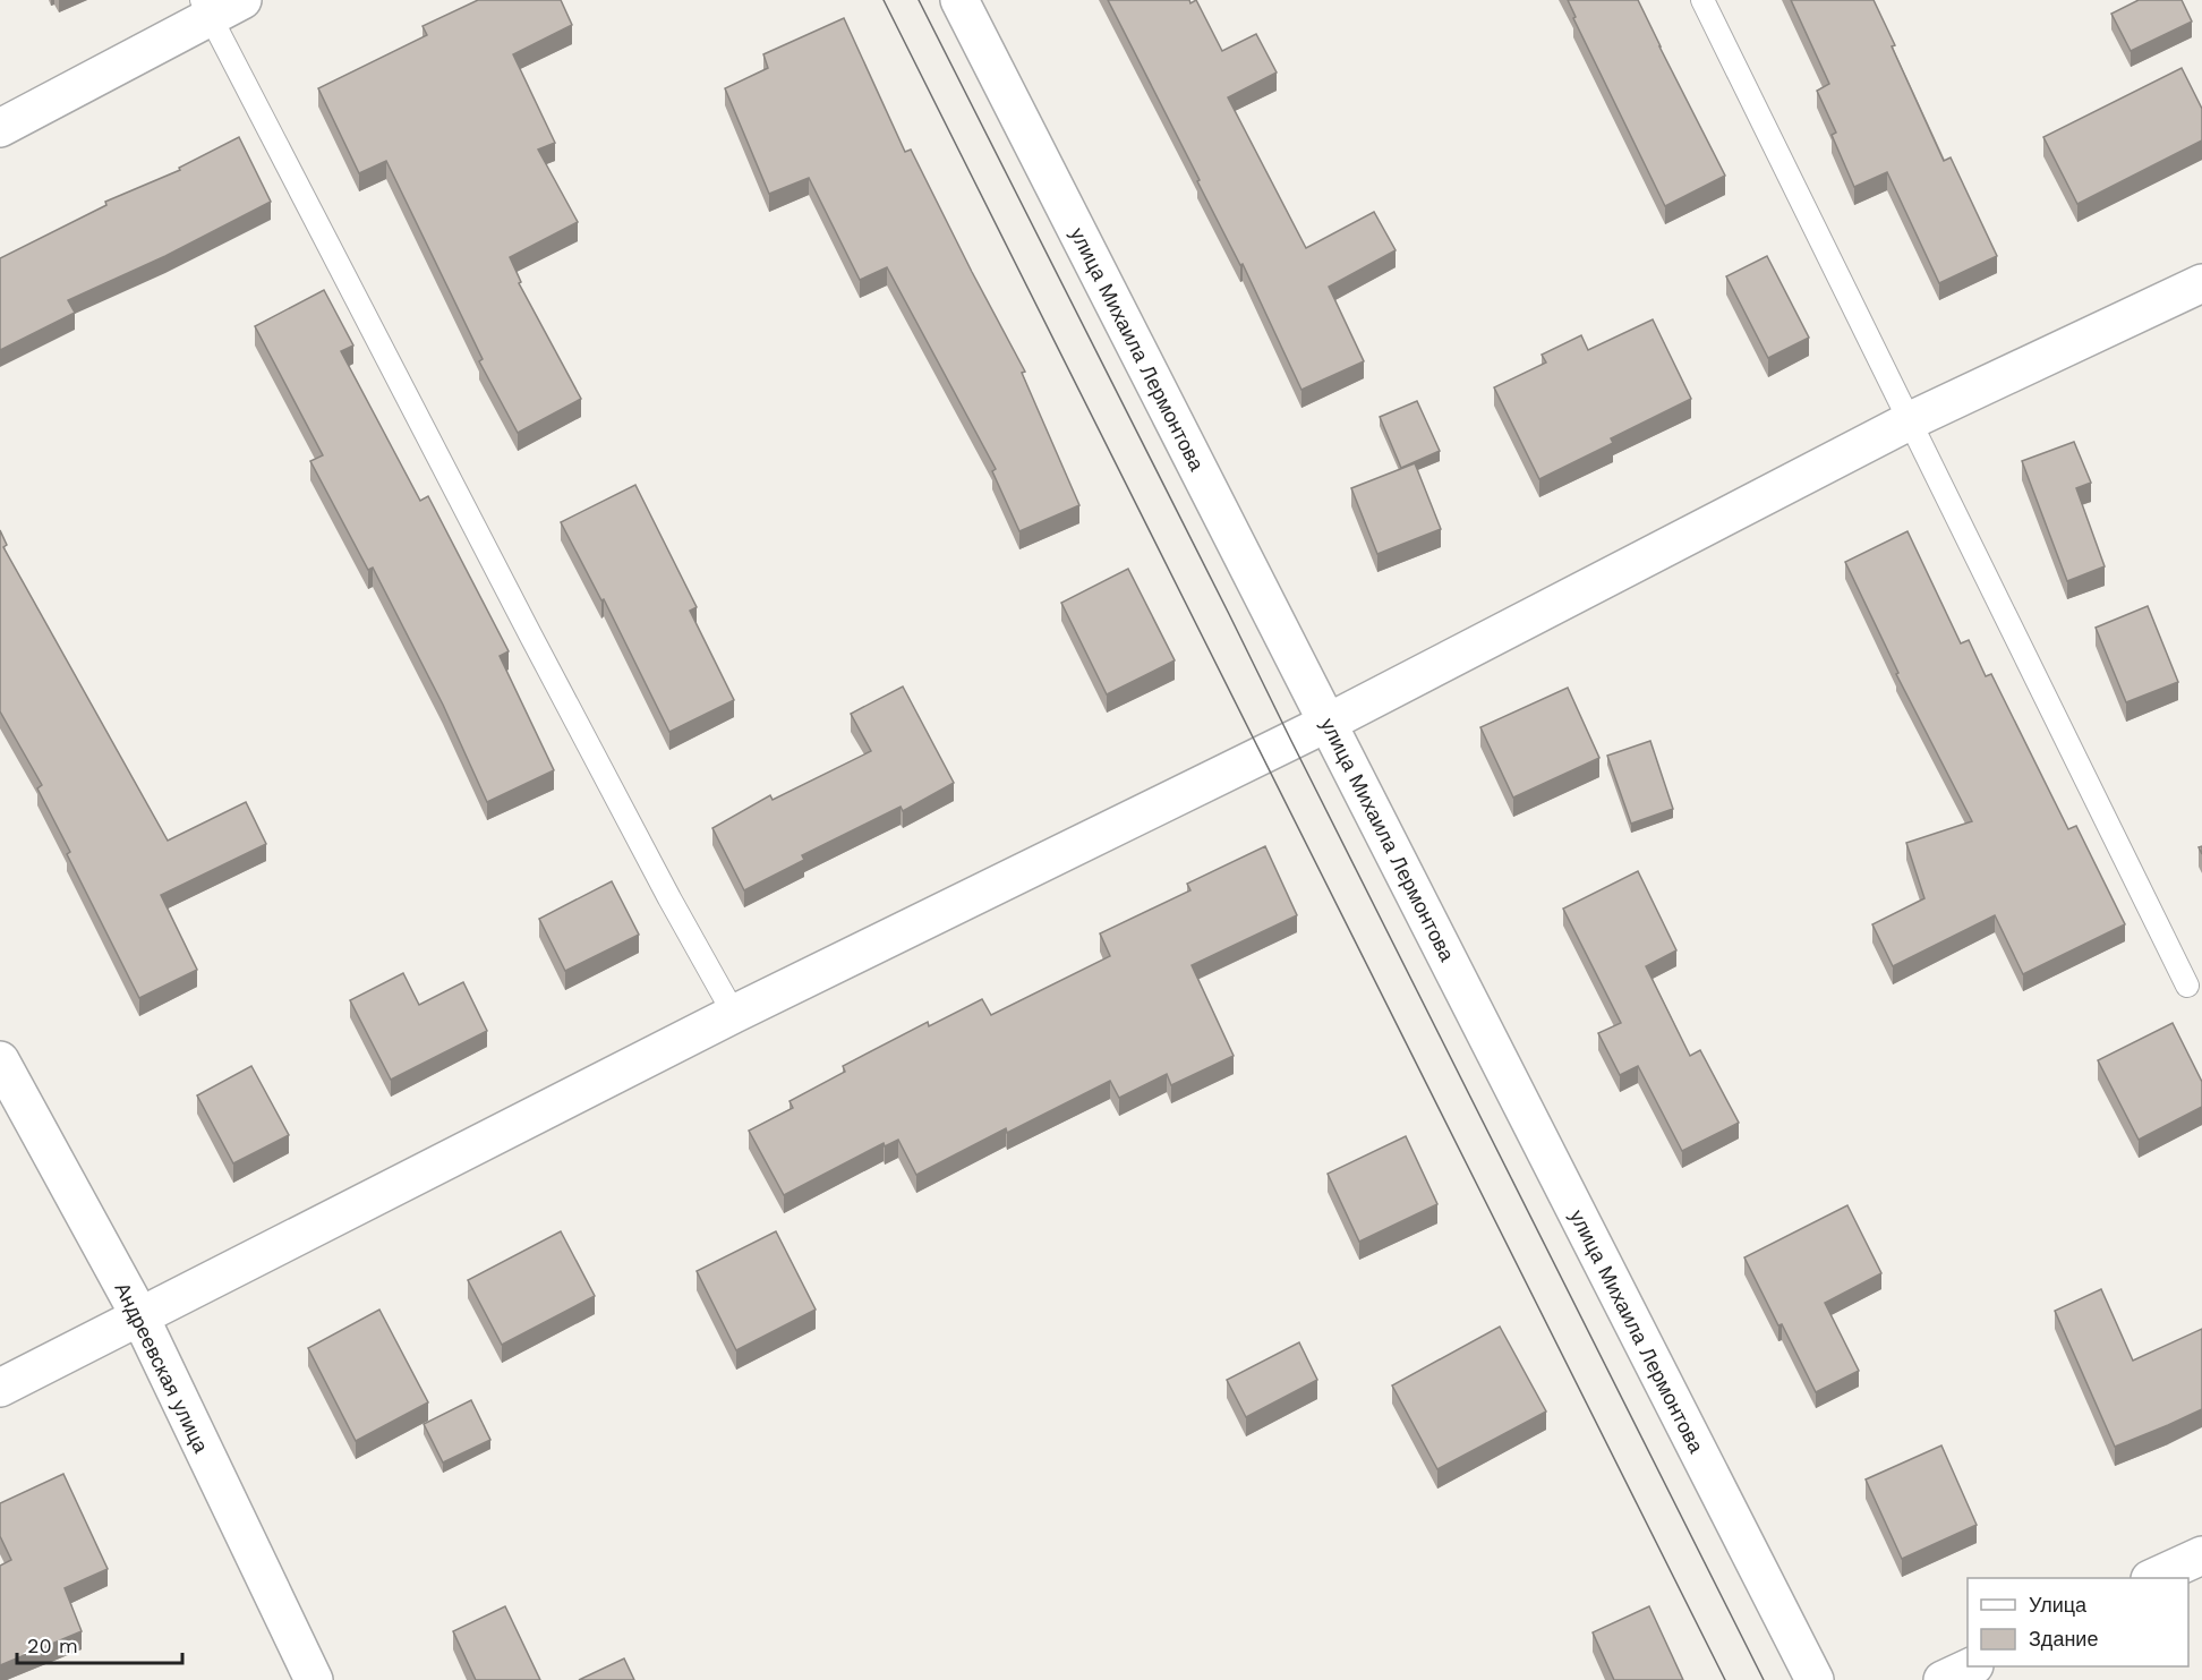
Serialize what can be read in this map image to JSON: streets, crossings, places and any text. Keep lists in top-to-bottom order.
{
  "streets": {
    "street": ["улица Михаила Лермонтова", "Андреевская улица"]
  },
  "legend": ["Улица", "Здание"],
  "scale_bar": "20 m"
}
